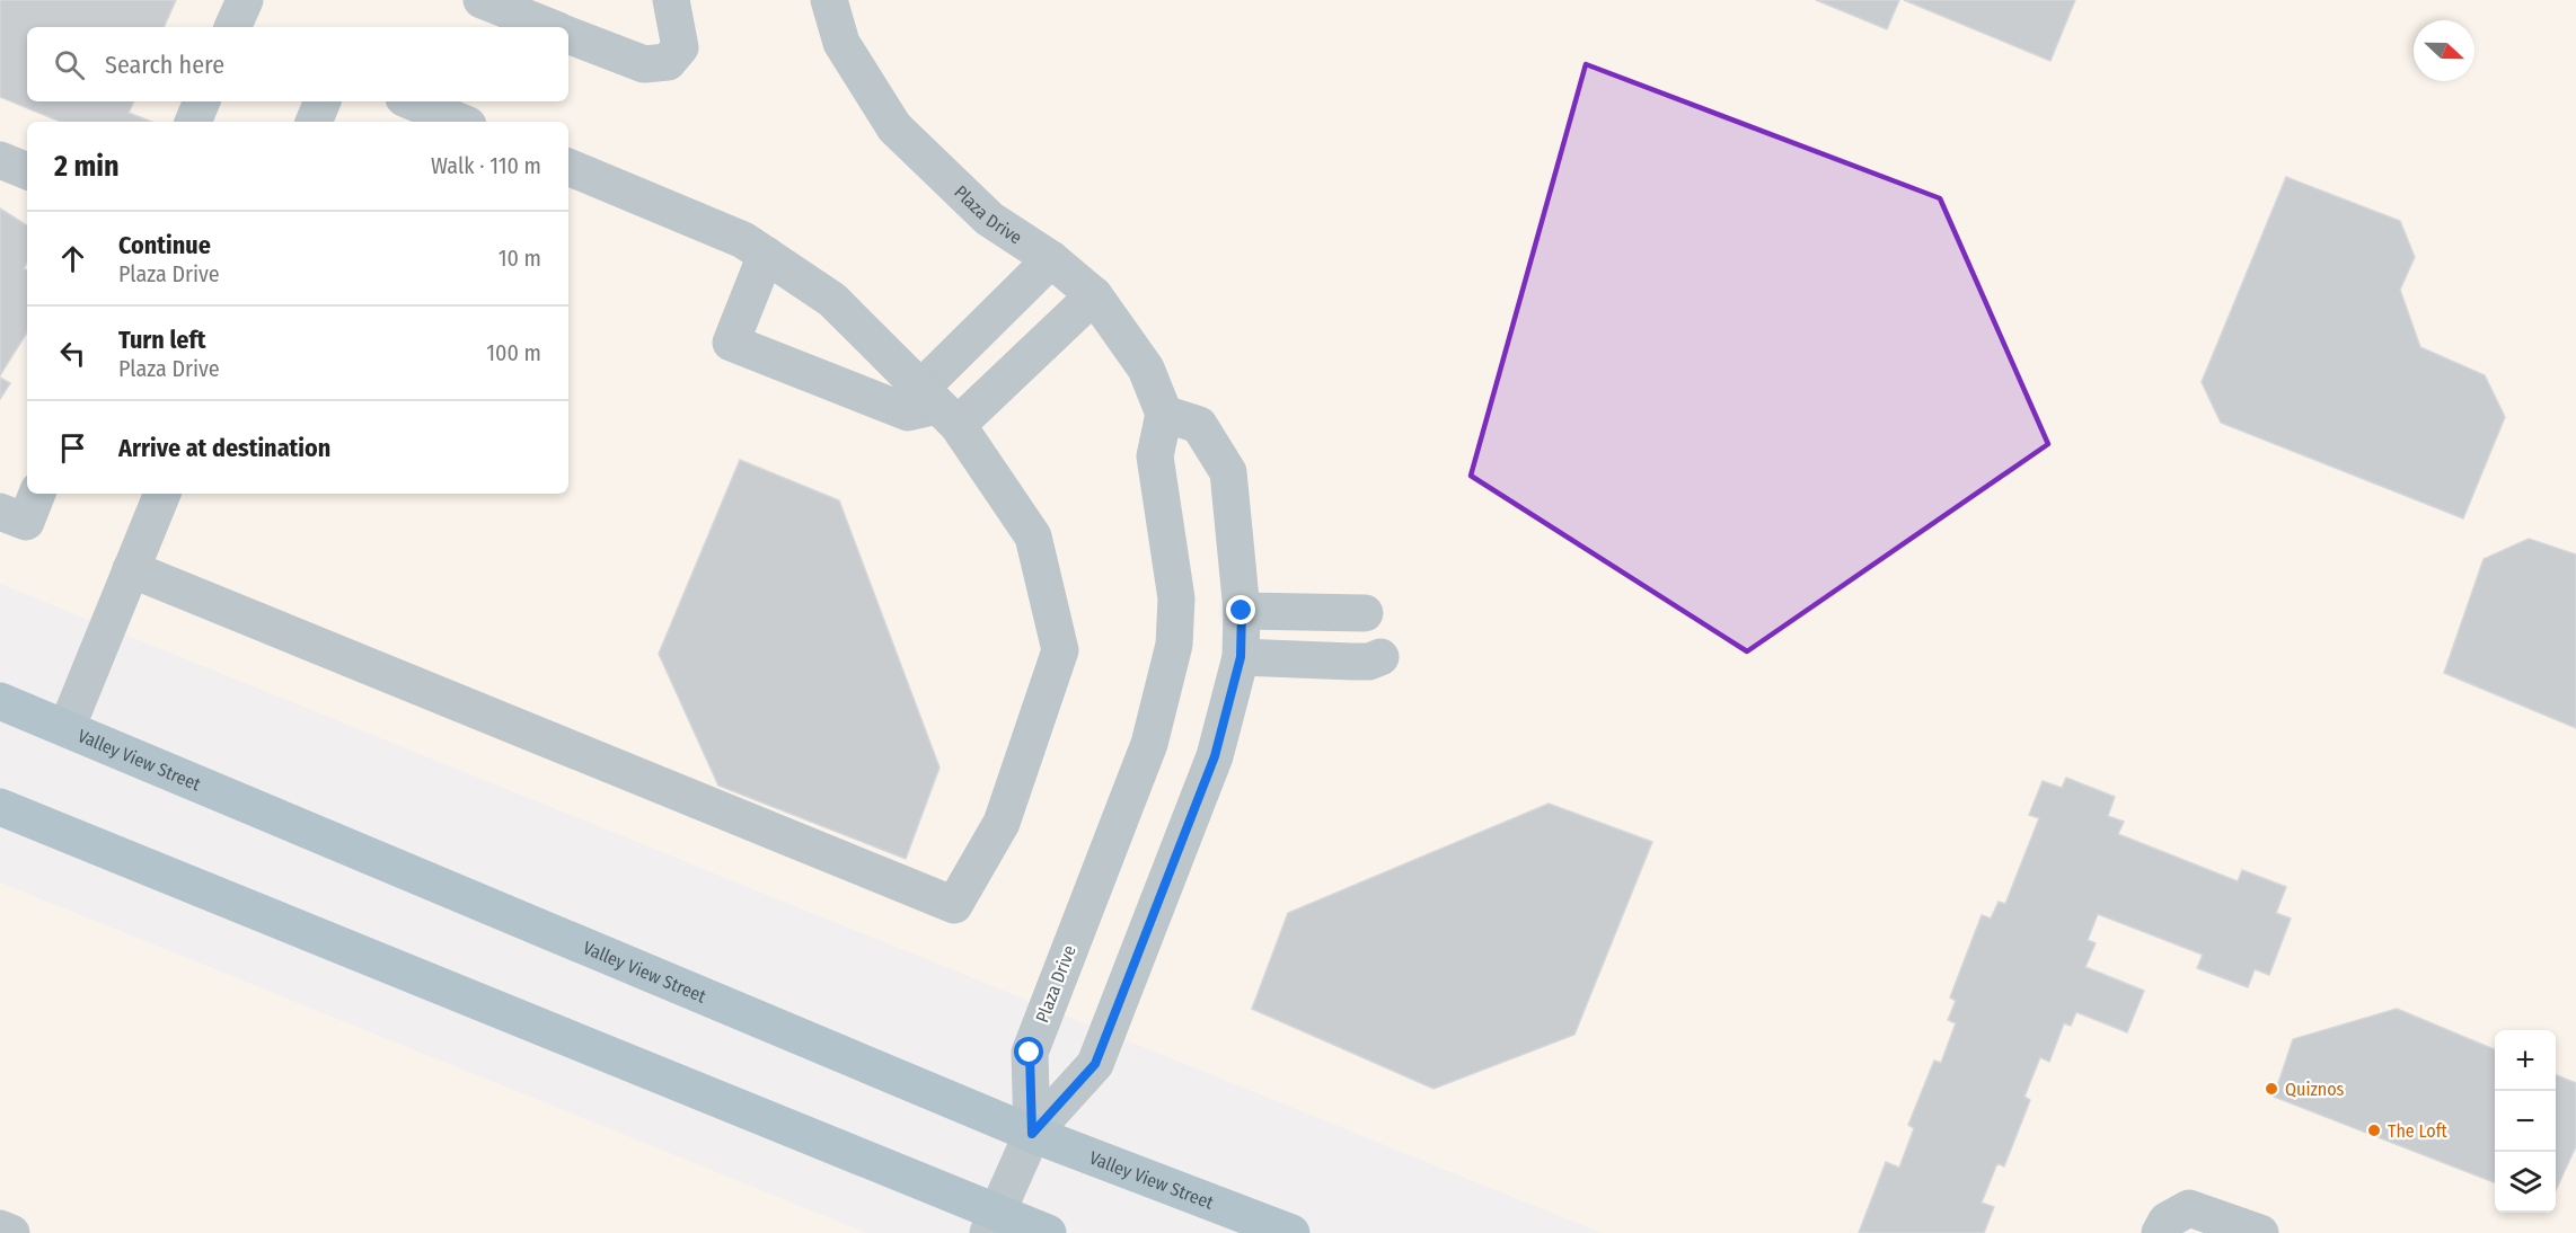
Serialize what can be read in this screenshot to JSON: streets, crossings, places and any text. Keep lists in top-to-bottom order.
{
  "streets": {
    "main road": ["Valley View Street"],
    "street": ["Plaza Drive"]
  },
  "crossings": [
    ["Plaza Drive", "Valley View Street"]
  ],
  "places": ["Quiznos", "The Loft"],
  "north": "right",
  "page": {
    "search": "Search here",
    "heading": ["2 min", "Walk · 110 m"],
    "list": [
      ["Continue", "Plaza Drive", "10 m"],
      ["Turn left", "Plaza Drive", "100 m"],
      "Arrive at destination"
    ],
    "map_buttons": ["+", "−"]
  }
}
